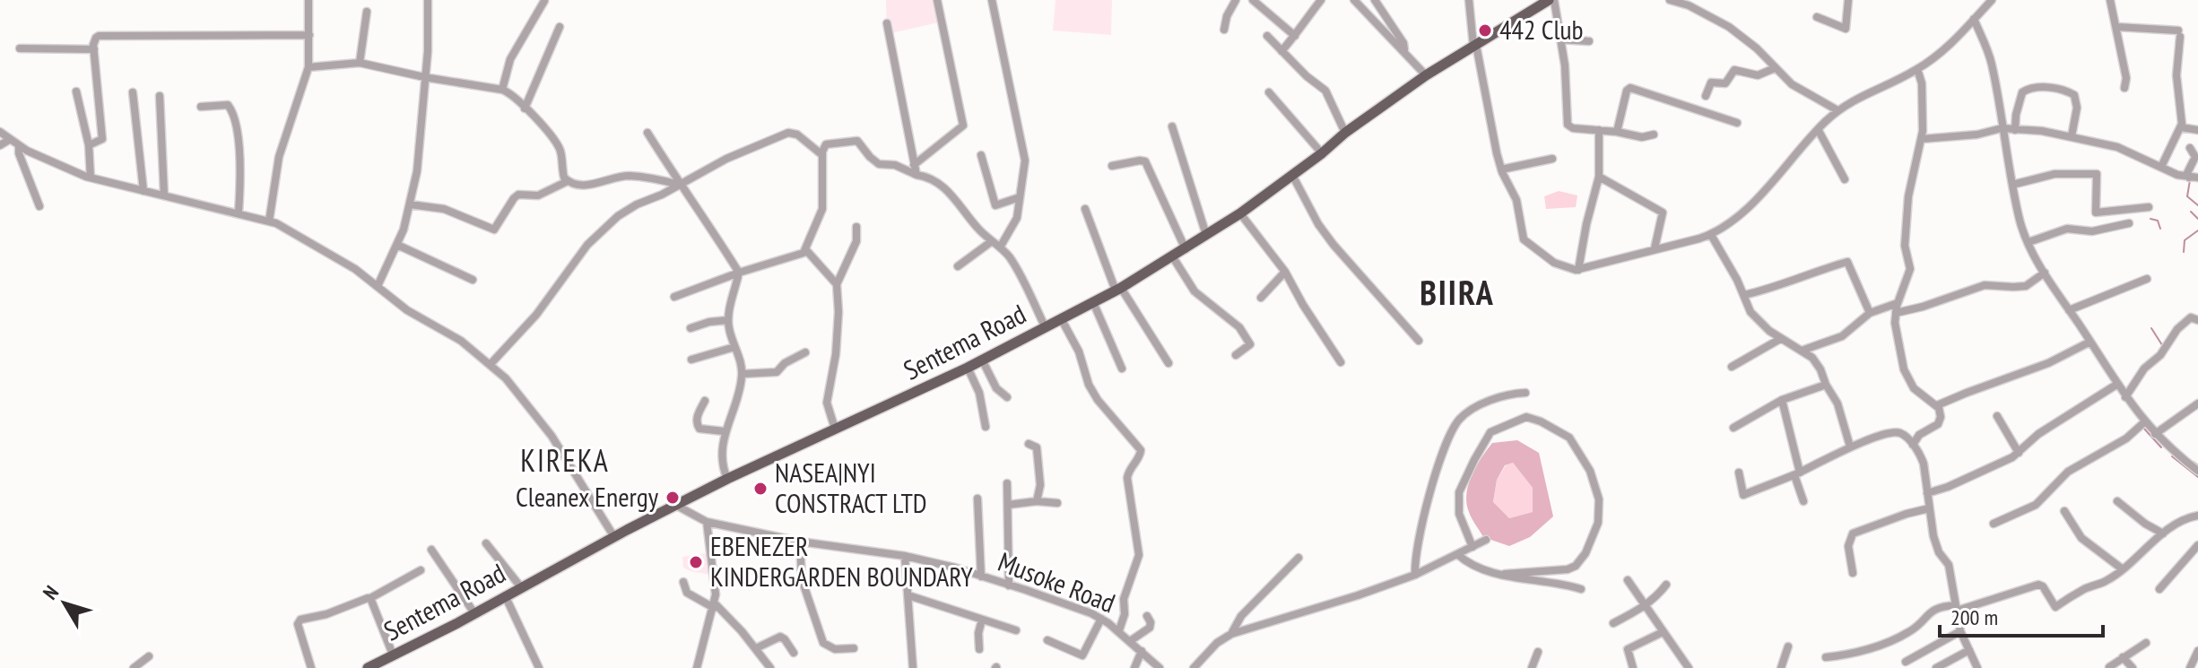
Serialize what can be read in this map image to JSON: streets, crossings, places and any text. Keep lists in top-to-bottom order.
{
  "streets": {
    "main road": ["Sentema Road"],
    "street": ["Musoke Road"]
  },
  "crossings": [
    ["Sentema Road", "Musoke Road"]
  ],
  "districts": ["BIIRA", "KIREKA"],
  "places": [
    "442 Club",
    "NASEA|NYI CONSTRACT LTD",
    "Cleanex Energy",
    "EBENEZER KINDERGARDEN BOUNDARY"
  ],
  "scale_bar": "200 m",
  "north": "top left"
}
